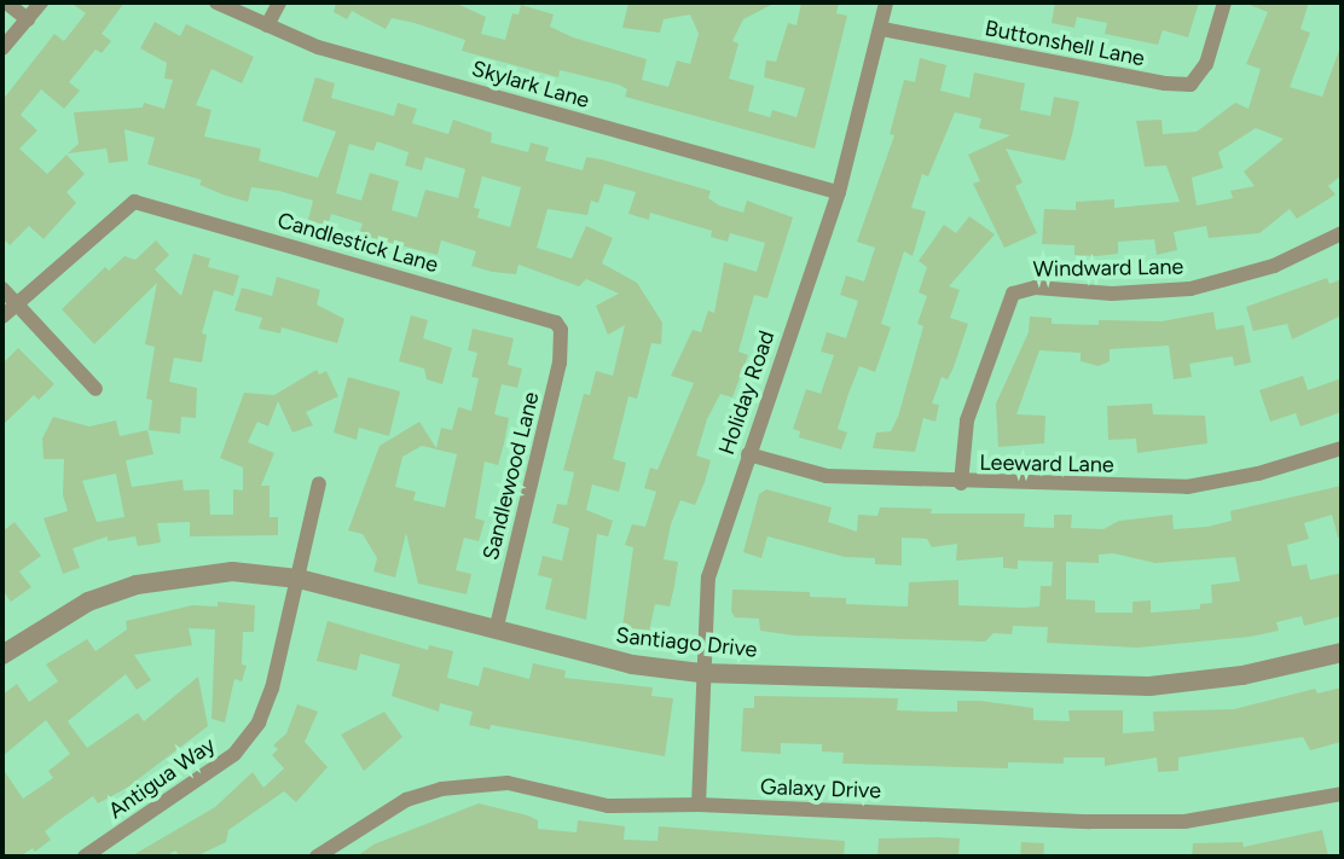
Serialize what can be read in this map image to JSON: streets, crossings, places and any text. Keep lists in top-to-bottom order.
{
  "streets": {
    "street": [
      "Buttonshell Lane",
      "Skylark Lane",
      "Candlestick Lane",
      "Windward Lane",
      "Holiday Road",
      "Leeward Lane",
      "Sandlewood Lane",
      "Santiago Drive",
      "Antigua Way",
      "Galaxy Drive"
    ]
  },
  "crossings": [
    ["Buttonshell Lane", "Holiday Road"],
    ["Skylark Lane", "Holiday Road"],
    ["Candlestick Lane", "Sandlewood Lane"],
    ["Windward Lane", "Leeward Lane"],
    ["Holiday Road", "Leeward Lane"],
    ["Holiday Road", "Santiago Drive"],
    ["Holiday Road", "Galaxy Drive"],
    ["Sandlewood Lane", "Santiago Drive"],
    ["Santiago Drive", "Antigua Way"]
  ]
}
